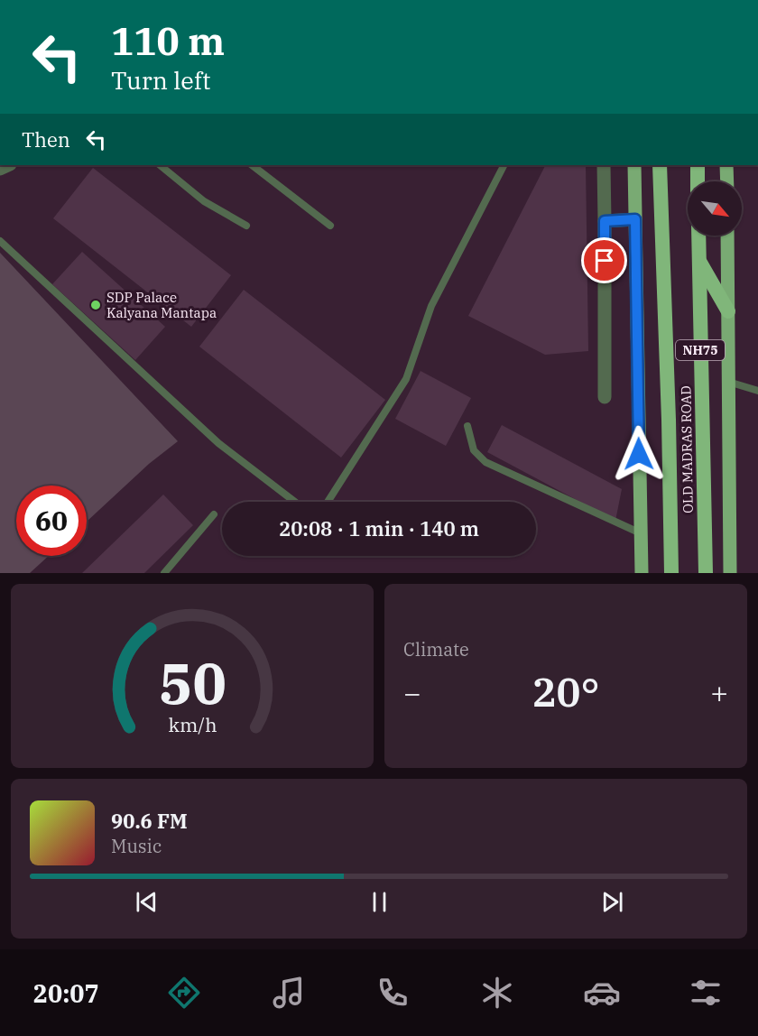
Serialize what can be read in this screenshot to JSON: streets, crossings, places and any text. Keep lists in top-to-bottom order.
{
  "streets": {
    "highway": ["NH75", "OLD MADRAS ROAD"]
  },
  "crossings": [
    ["NH75", "OLD MADRAS ROAD"]
  ],
  "places": ["SDP Palace Kalyana Mantapa"],
  "north": "bottom right",
  "page": {
    "turn": ["110 m", "Turn left"],
    "then": "Then",
    "limit": "60",
    "trip": "20:08 · 1 min · 140 m",
    "tile": "Climate",
    "heat": ["−", "20°", "+"],
    "song": ["90.6 FM", "Music"],
    "tabs": "20:07",
    "gauge": ["50", "km/h"]
  }
}
